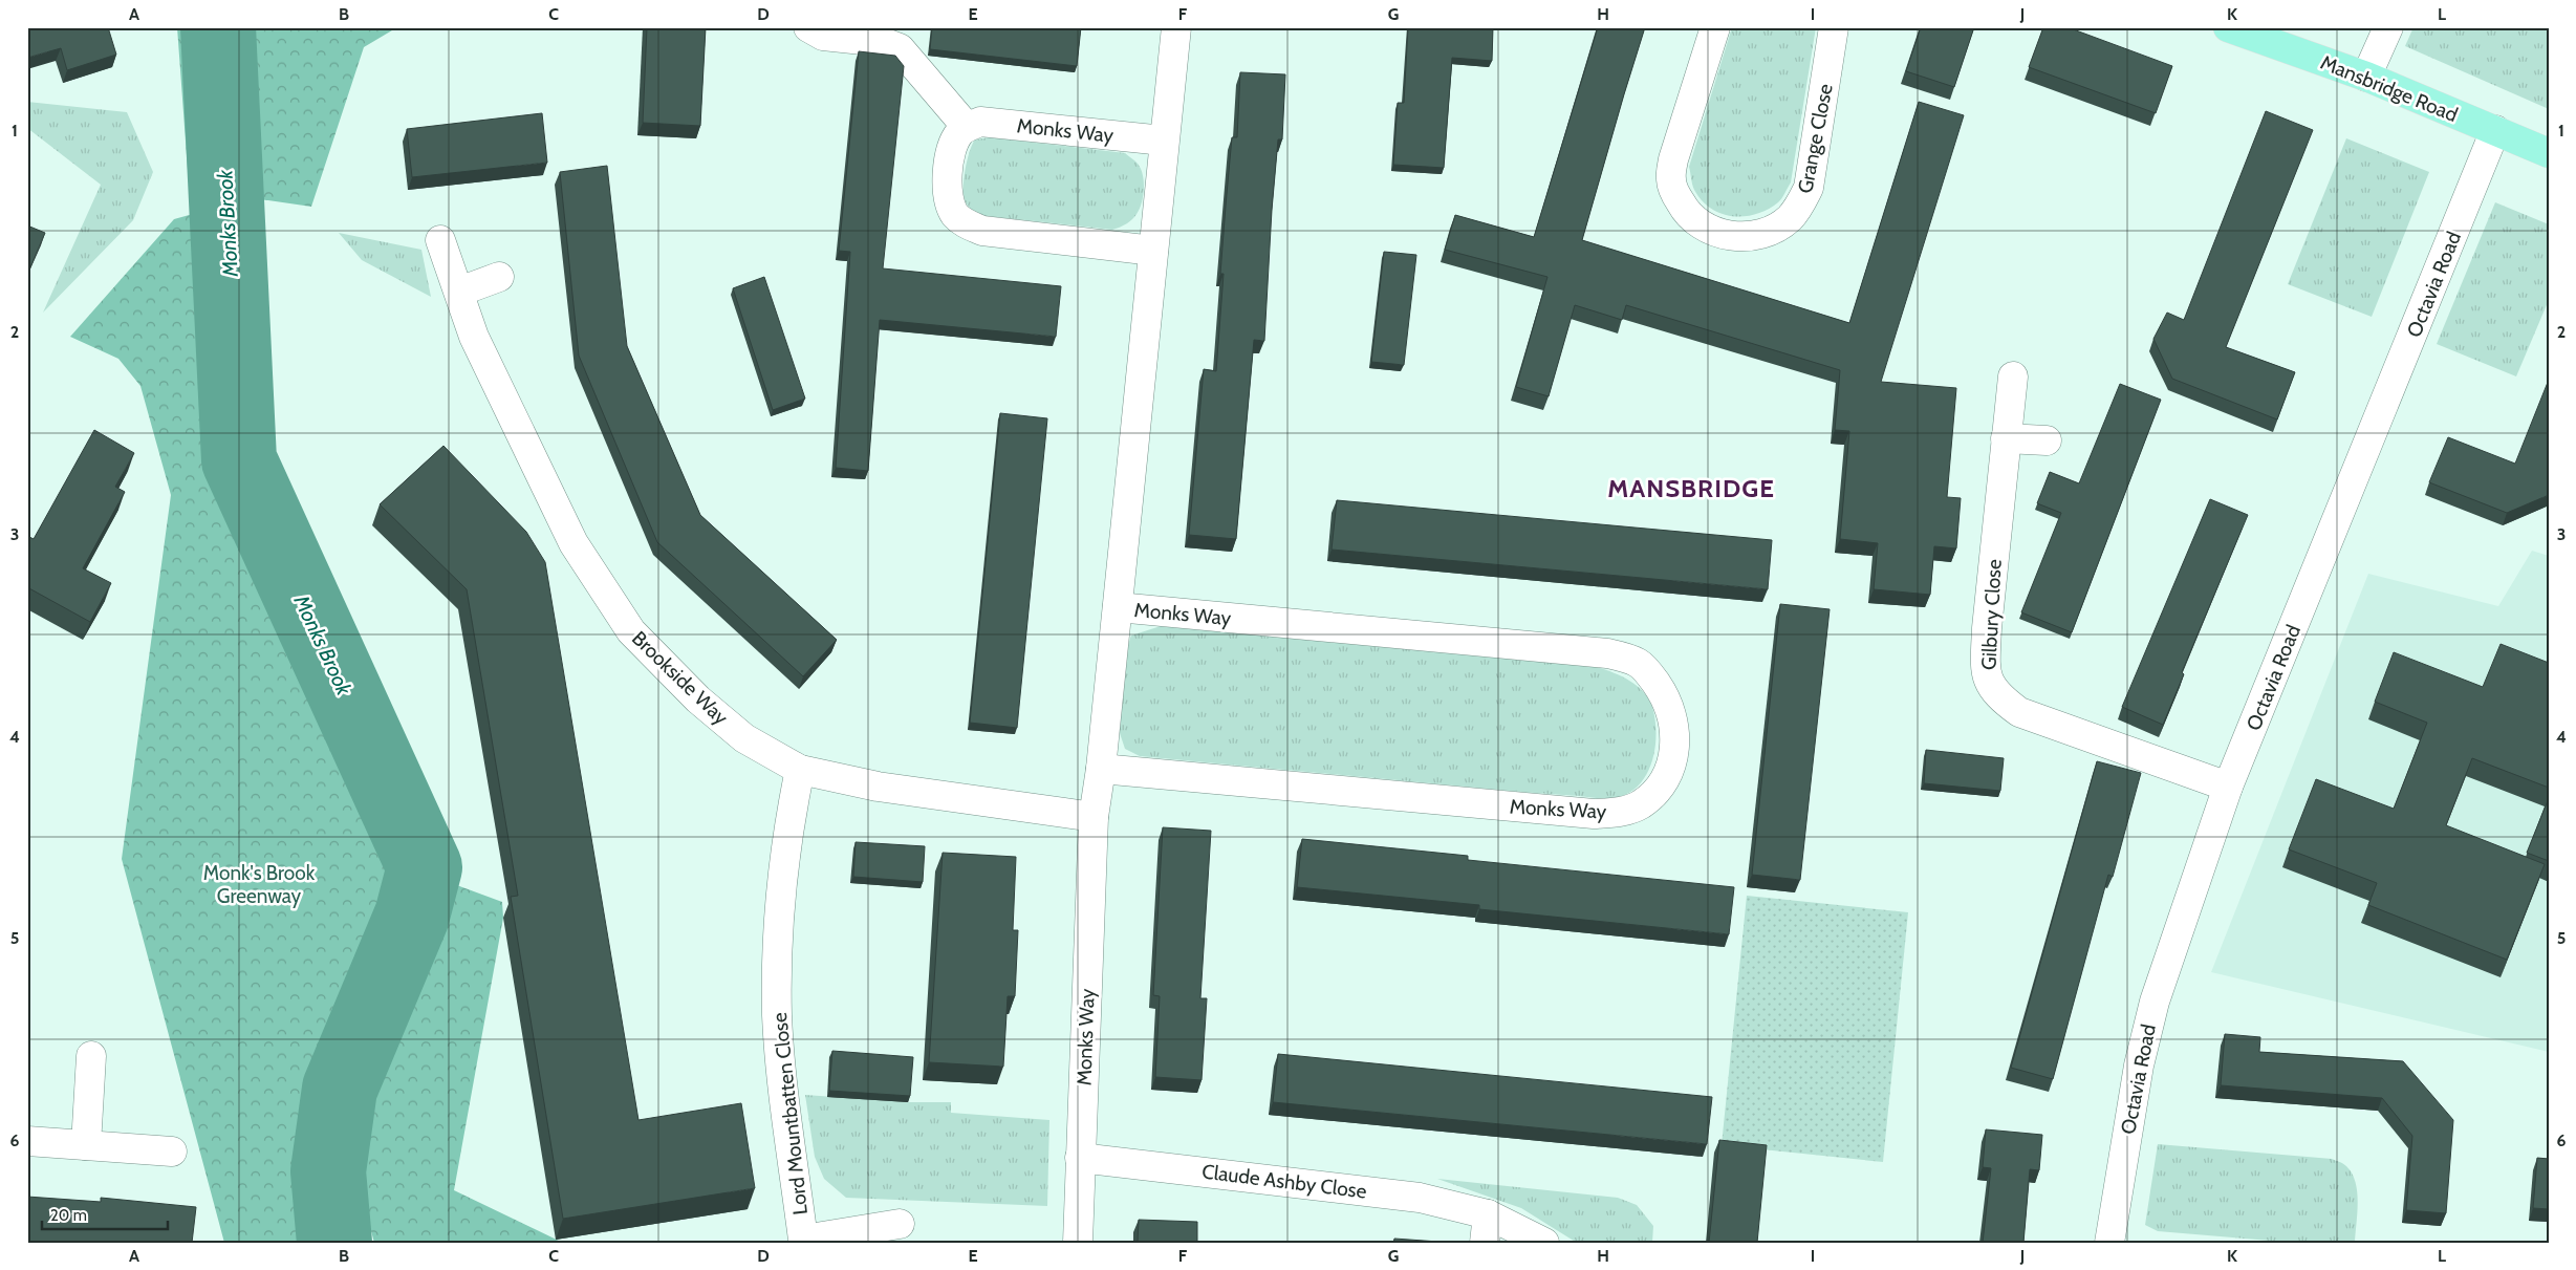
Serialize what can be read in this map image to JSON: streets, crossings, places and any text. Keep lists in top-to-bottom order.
{
  "streets": {
    "main road": ["Mansbridge Road"],
    "street": [
      "Monks Way",
      "Grange Close",
      "Octavia Road",
      "Gilbury Close",
      "Brookside Way",
      "Lord Mountbatten Close",
      "Claude Ashby Close"
    ]
  },
  "crossings": [
    ["Mansbridge Road", "Octavia Road"],
    ["Monks Way", "Brookside Way"],
    ["Monks Way", "Claude Ashby Close"],
    ["Octavia Road", "Gilbury Close"],
    ["Brookside Way", "Lord Mountbatten Close"]
  ],
  "districts": ["MANSBRIDGE"],
  "water": ["Monks Brook"],
  "parks": ["Monk's Brook Greenway"],
  "scale_bar": "20 m",
  "grid": {
    "columns": [
      "A",
      "B",
      "C",
      "D",
      "E",
      "F",
      "G",
      "H",
      "I",
      "J",
      "K",
      "L"
    ],
    "rows": [
      "1",
      "2",
      "3",
      "4",
      "5",
      "6"
    ]
  }
}
